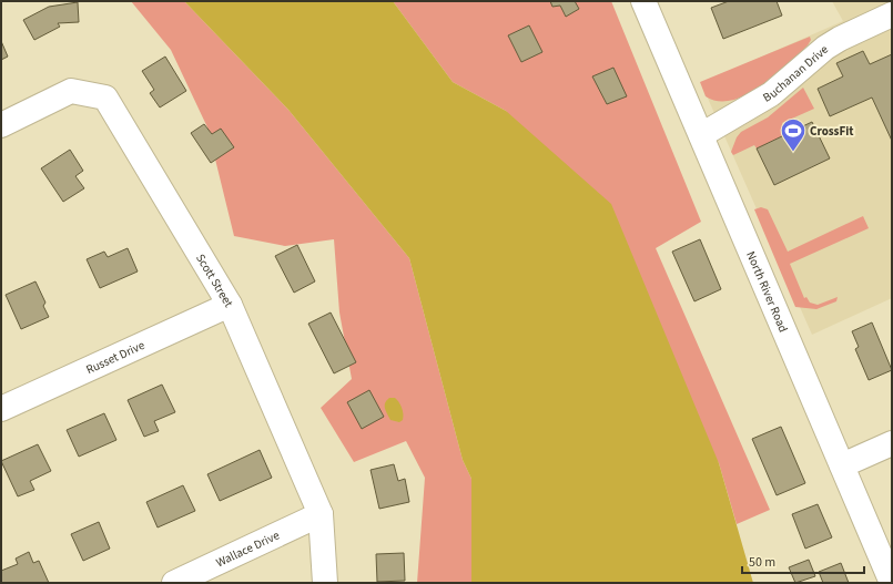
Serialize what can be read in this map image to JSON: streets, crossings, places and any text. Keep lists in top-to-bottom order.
{
  "streets": {
    "street": [
      "Buchanan Drive",
      "Scott Street",
      "North River Road",
      "Russet Drive",
      "Wallace Drive"
    ]
  },
  "crossings": [
    ["Buchanan Drive", "North River Road"],
    ["Scott Street", "Russet Drive"],
    ["Scott Street", "Wallace Drive"]
  ],
  "places": {
    "sports": ["CrossFit"]
  },
  "scale_bar": "50 m"
}
